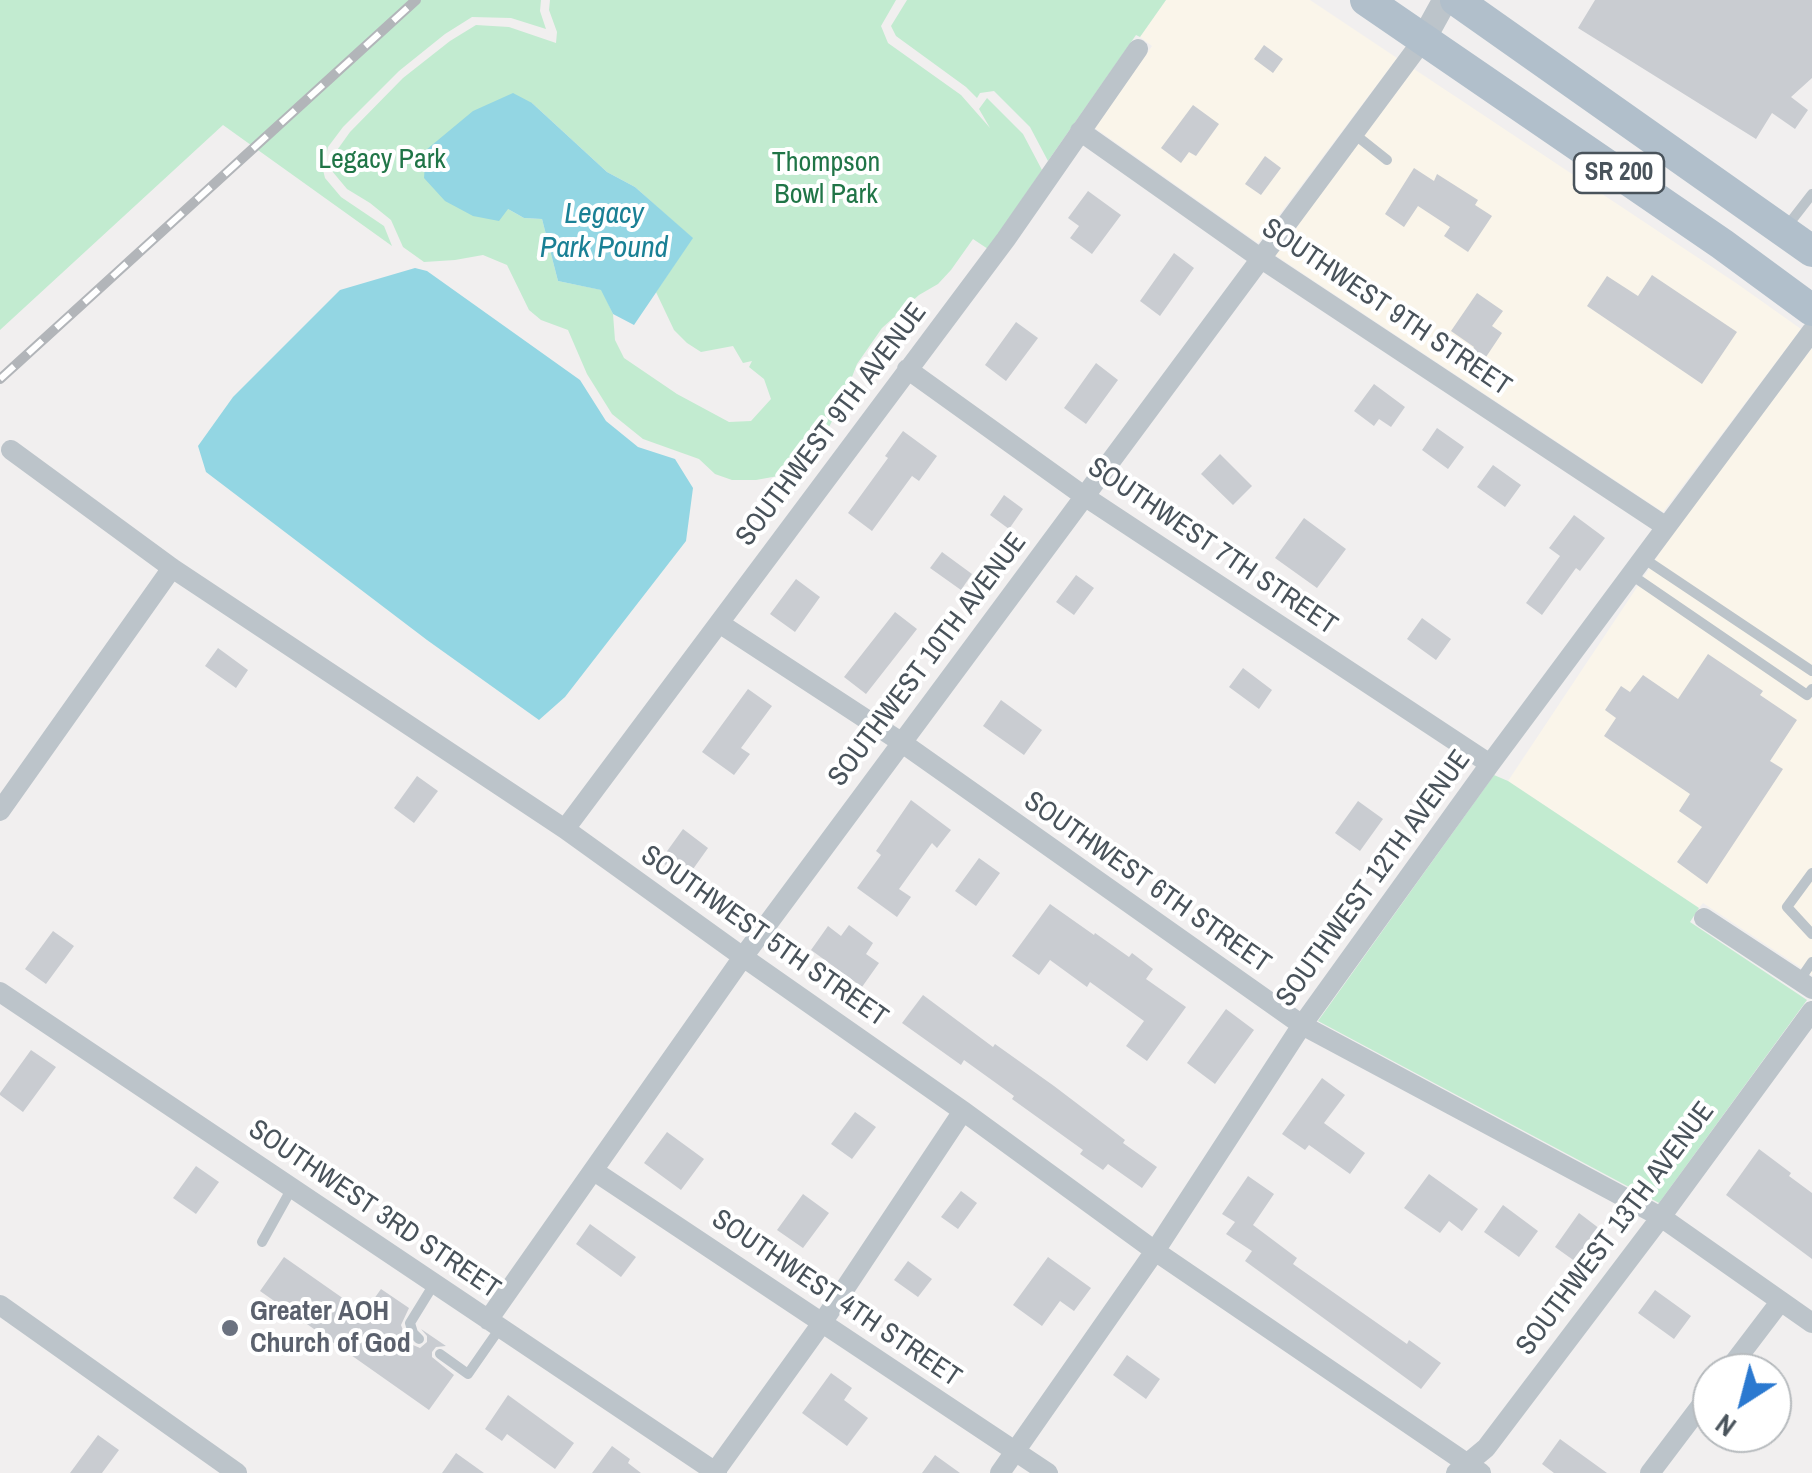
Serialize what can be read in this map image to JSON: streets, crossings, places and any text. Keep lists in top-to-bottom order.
{
  "streets": {
    "main road": ["SR 200"],
    "street": [
      "SOUTHWEST 9TH STREET",
      "SOUTHWEST 9TH AVENUE",
      "SOUTHWEST 7TH STREET",
      "SOUTHWEST 10TH AVENUE",
      "SOUTHWEST 12TH AVENUE",
      "SOUTHWEST 6TH STREET",
      "SOUTHWEST 5TH STREET",
      "SOUTHWEST 3RD STREET",
      "SOUTHWEST 13TH AVENUE",
      "SOUTHWEST 4TH STREET"
    ]
  },
  "crossings": [
    ["SR 200", "SOUTHWEST 10TH AVENUE"],
    ["SOUTHWEST 9TH STREET", "SOUTHWEST 9TH AVENUE"],
    ["SOUTHWEST 9TH STREET", "SOUTHWEST 10TH AVENUE"],
    ["SOUTHWEST 9TH STREET", "SOUTHWEST 12TH AVENUE"],
    ["SOUTHWEST 9TH AVENUE", "SOUTHWEST 7TH STREET"],
    ["SOUTHWEST 9TH AVENUE", "SOUTHWEST 6TH STREET"],
    ["SOUTHWEST 9TH AVENUE", "SOUTHWEST 5TH STREET"],
    ["SOUTHWEST 7TH STREET", "SOUTHWEST 10TH AVENUE"],
    ["SOUTHWEST 7TH STREET", "SOUTHWEST 12TH AVENUE"],
    ["SOUTHWEST 10TH AVENUE", "SOUTHWEST 6TH STREET"],
    ["SOUTHWEST 10TH AVENUE", "SOUTHWEST 5TH STREET"],
    ["SOUTHWEST 10TH AVENUE", "SOUTHWEST 3RD STREET"],
    ["SOUTHWEST 10TH AVENUE", "SOUTHWEST 4TH STREET"],
    ["SOUTHWEST 12TH AVENUE", "SOUTHWEST 6TH STREET"],
    ["SOUTHWEST 12TH AVENUE", "SOUTHWEST 5TH STREET"],
    ["SOUTHWEST 12TH AVENUE", "SOUTHWEST 4TH STREET"],
    ["SOUTHWEST 6TH STREET", "SOUTHWEST 13TH AVENUE"],
    ["SOUTHWEST 5TH STREET", "SOUTHWEST 13TH AVENUE"]
  ],
  "water": ["Legacy Park Pound"],
  "parks": ["Legacy Park", "Thompson Bowl Park"],
  "places": ["Greater AOH Church of God"],
  "north": "bottom left"
}
